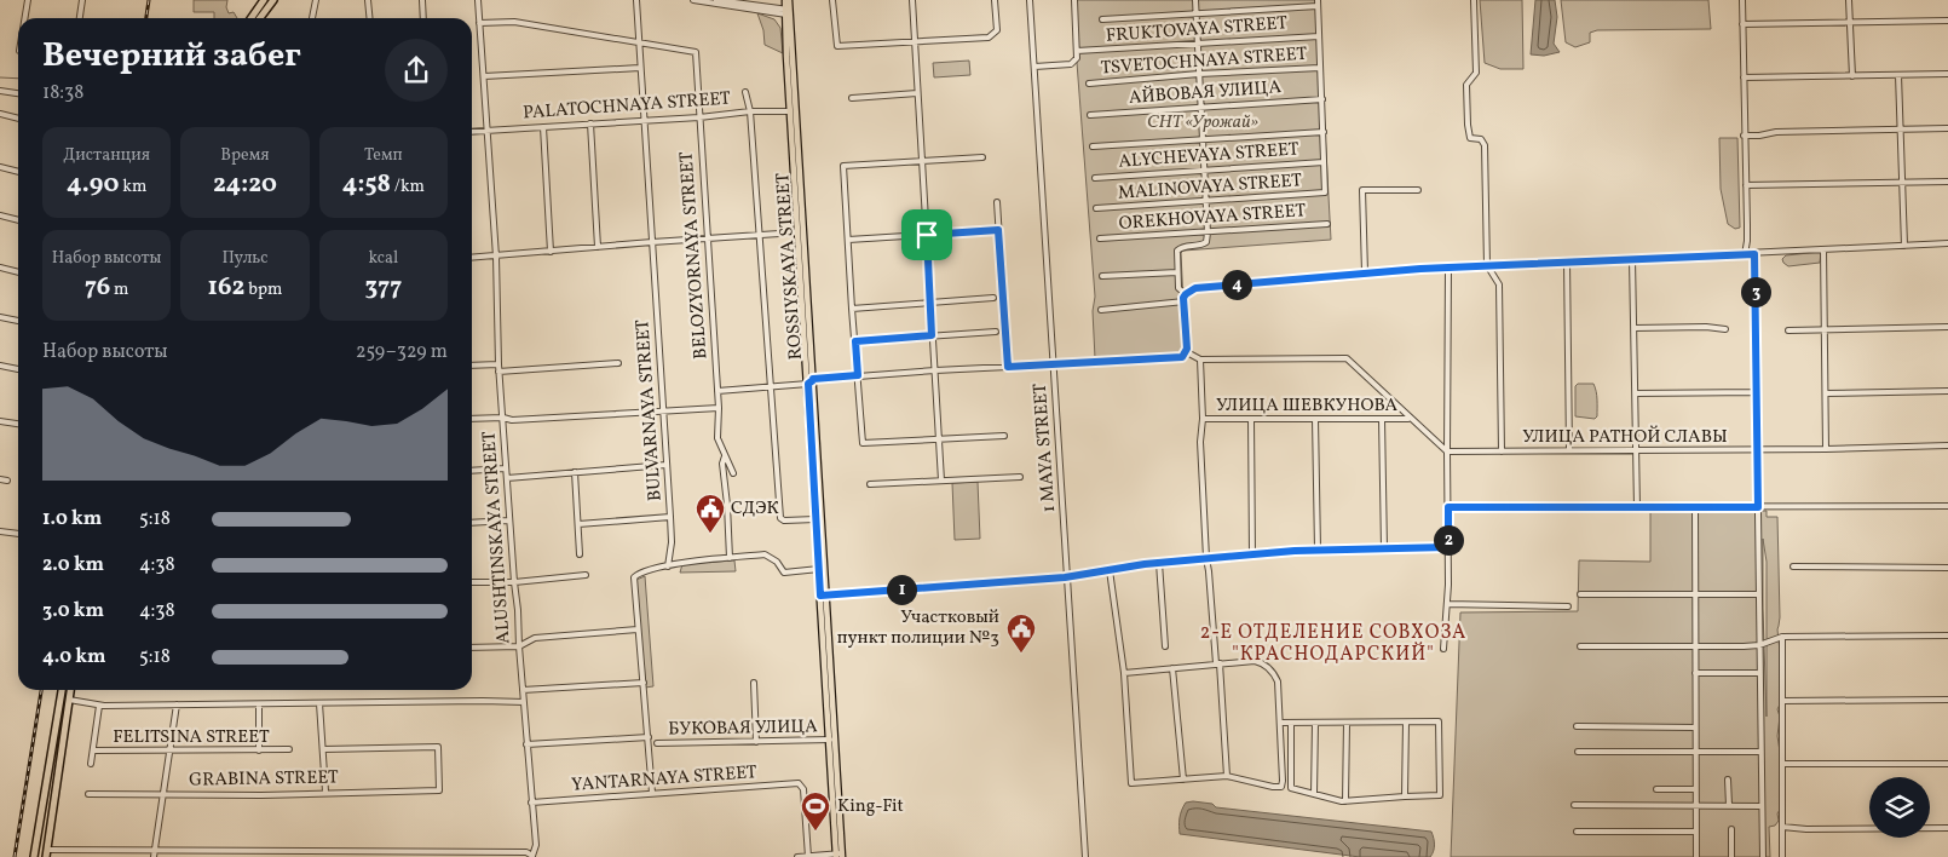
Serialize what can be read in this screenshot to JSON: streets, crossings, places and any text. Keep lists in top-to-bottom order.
{
  "streets": {
    "main road": ["ROSSIYSKAYA STREET"],
    "street": [
      "FRUKTOVAYA STREET",
      "TSVETOCHNAYA STREET",
      "АЙВОВАЯ УЛИЦА",
      "PALATOCHNAYA STREET",
      "ALYCHEVAYA STREET",
      "MALINOVAYA STREET",
      "OREKHOVAYA STREET",
      "BELOZYORNAYA STREET",
      "УЛИЦА ШЕВКУНОВА",
      "BULVARNAYA STREET",
      "УЛИЦА РАТНОЙ СЛАВЫ",
      "1 MAYA STREET",
      "ALUSHTINSKAYA STREET",
      "БУКОВАЯ УЛИЦА",
      "FELITSINA STREET",
      "GRABINA STREET",
      "YANTARNAYA STREET"
    ]
  },
  "crossings": [
    ["PALATOCHNAYA STREET", "BELOZYORNAYA STREET"],
    ["PALATOCHNAYA STREET", "ROSSIYSKAYA STREET"],
    ["PALATOCHNAYA STREET", "BULVARNAYA STREET"],
    ["PALATOCHNAYA STREET", "ALUSHTINSKAYA STREET"],
    ["ALYCHEVAYA STREET", "MALINOVAYA STREET"],
    ["BELOZYORNAYA STREET", "BULVARNAYA STREET"],
    ["ROSSIYSKAYA STREET", "БУКОВАЯ УЛИЦА"],
    ["ALUSHTINSKAYA STREET", "БУКОВАЯ УЛИЦА"],
    ["ALUSHTINSKAYA STREET", "YANTARNAYA STREET"]
  ],
  "districts": ["2-Е ОТДЕЛЕНИЕ СОВХОЗА \"КРАСНОДАРСКИЙ\""],
  "parks": ["СНТ «Урожай»"],
  "places": {
    "public building": ["СДЭК", "Участковый пункт полиции №3"],
    "sports": ["King-Fit"]
  },
  "page": {
    "heading": ["Вечерний забег", "18:38"],
    "stats": [
      ["Дистанция", "4.90 km"],
      ["Время", "24:20"],
      ["Темп", "4:58 /km"],
      ["Набор высоты", "76 m"],
      ["Пульс", "162 bpm"],
      ["kcal", "377"]
    ],
    "pins": [
      "4",
      "3",
      "2",
      "1"
    ],
    "chart": ["Набор высоты", "259–329 m"],
    "list": [
      {
        "name": "1.0 km",
        "note": "5:18"
      },
      {
        "name": "2.0 km",
        "note": "4:38"
      },
      {
        "name": "3.0 km",
        "note": "4:38"
      },
      {
        "name": "4.0 km",
        "note": "5:18"
      }
    ]
  }
}
